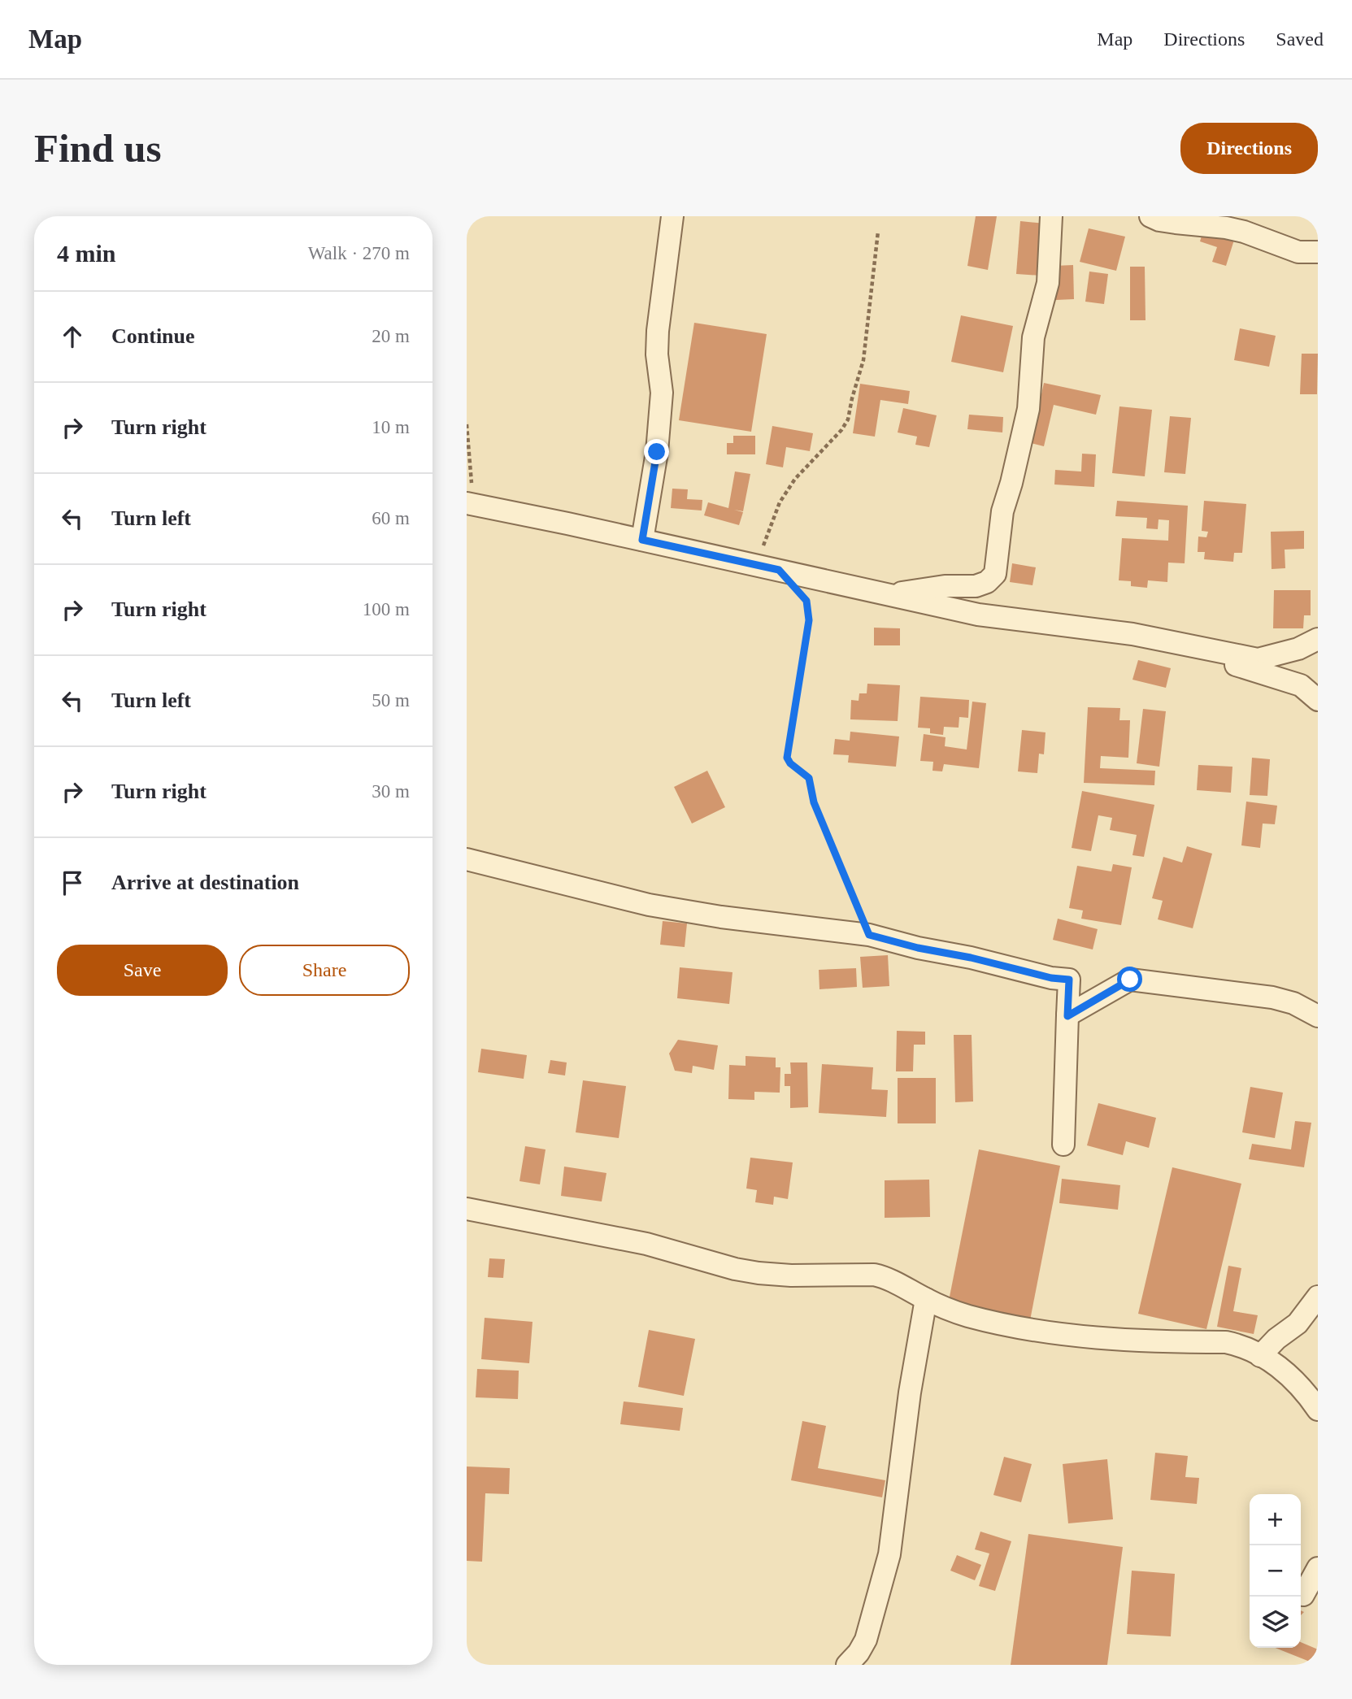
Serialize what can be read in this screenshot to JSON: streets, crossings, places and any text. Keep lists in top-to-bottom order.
{
  "page": {
    "header": "Map",
    "nav": ["Map", "Directions", "Saved"],
    "buttons": [
      "Directions",
      ["Save", "Share"]
    ],
    "title": "Find us",
    "heading": ["4 min", "Walk · 270 m"],
    "list": [
      ["Continue", "20 m"],
      ["Turn right", "10 m"],
      ["Turn left", "60 m"],
      ["Turn right", "100 m"],
      ["Turn left", "50 m"],
      ["Turn right", "30 m"],
      "Arrive at destination"
    ],
    "map_buttons": ["+", "−"]
  }
}
